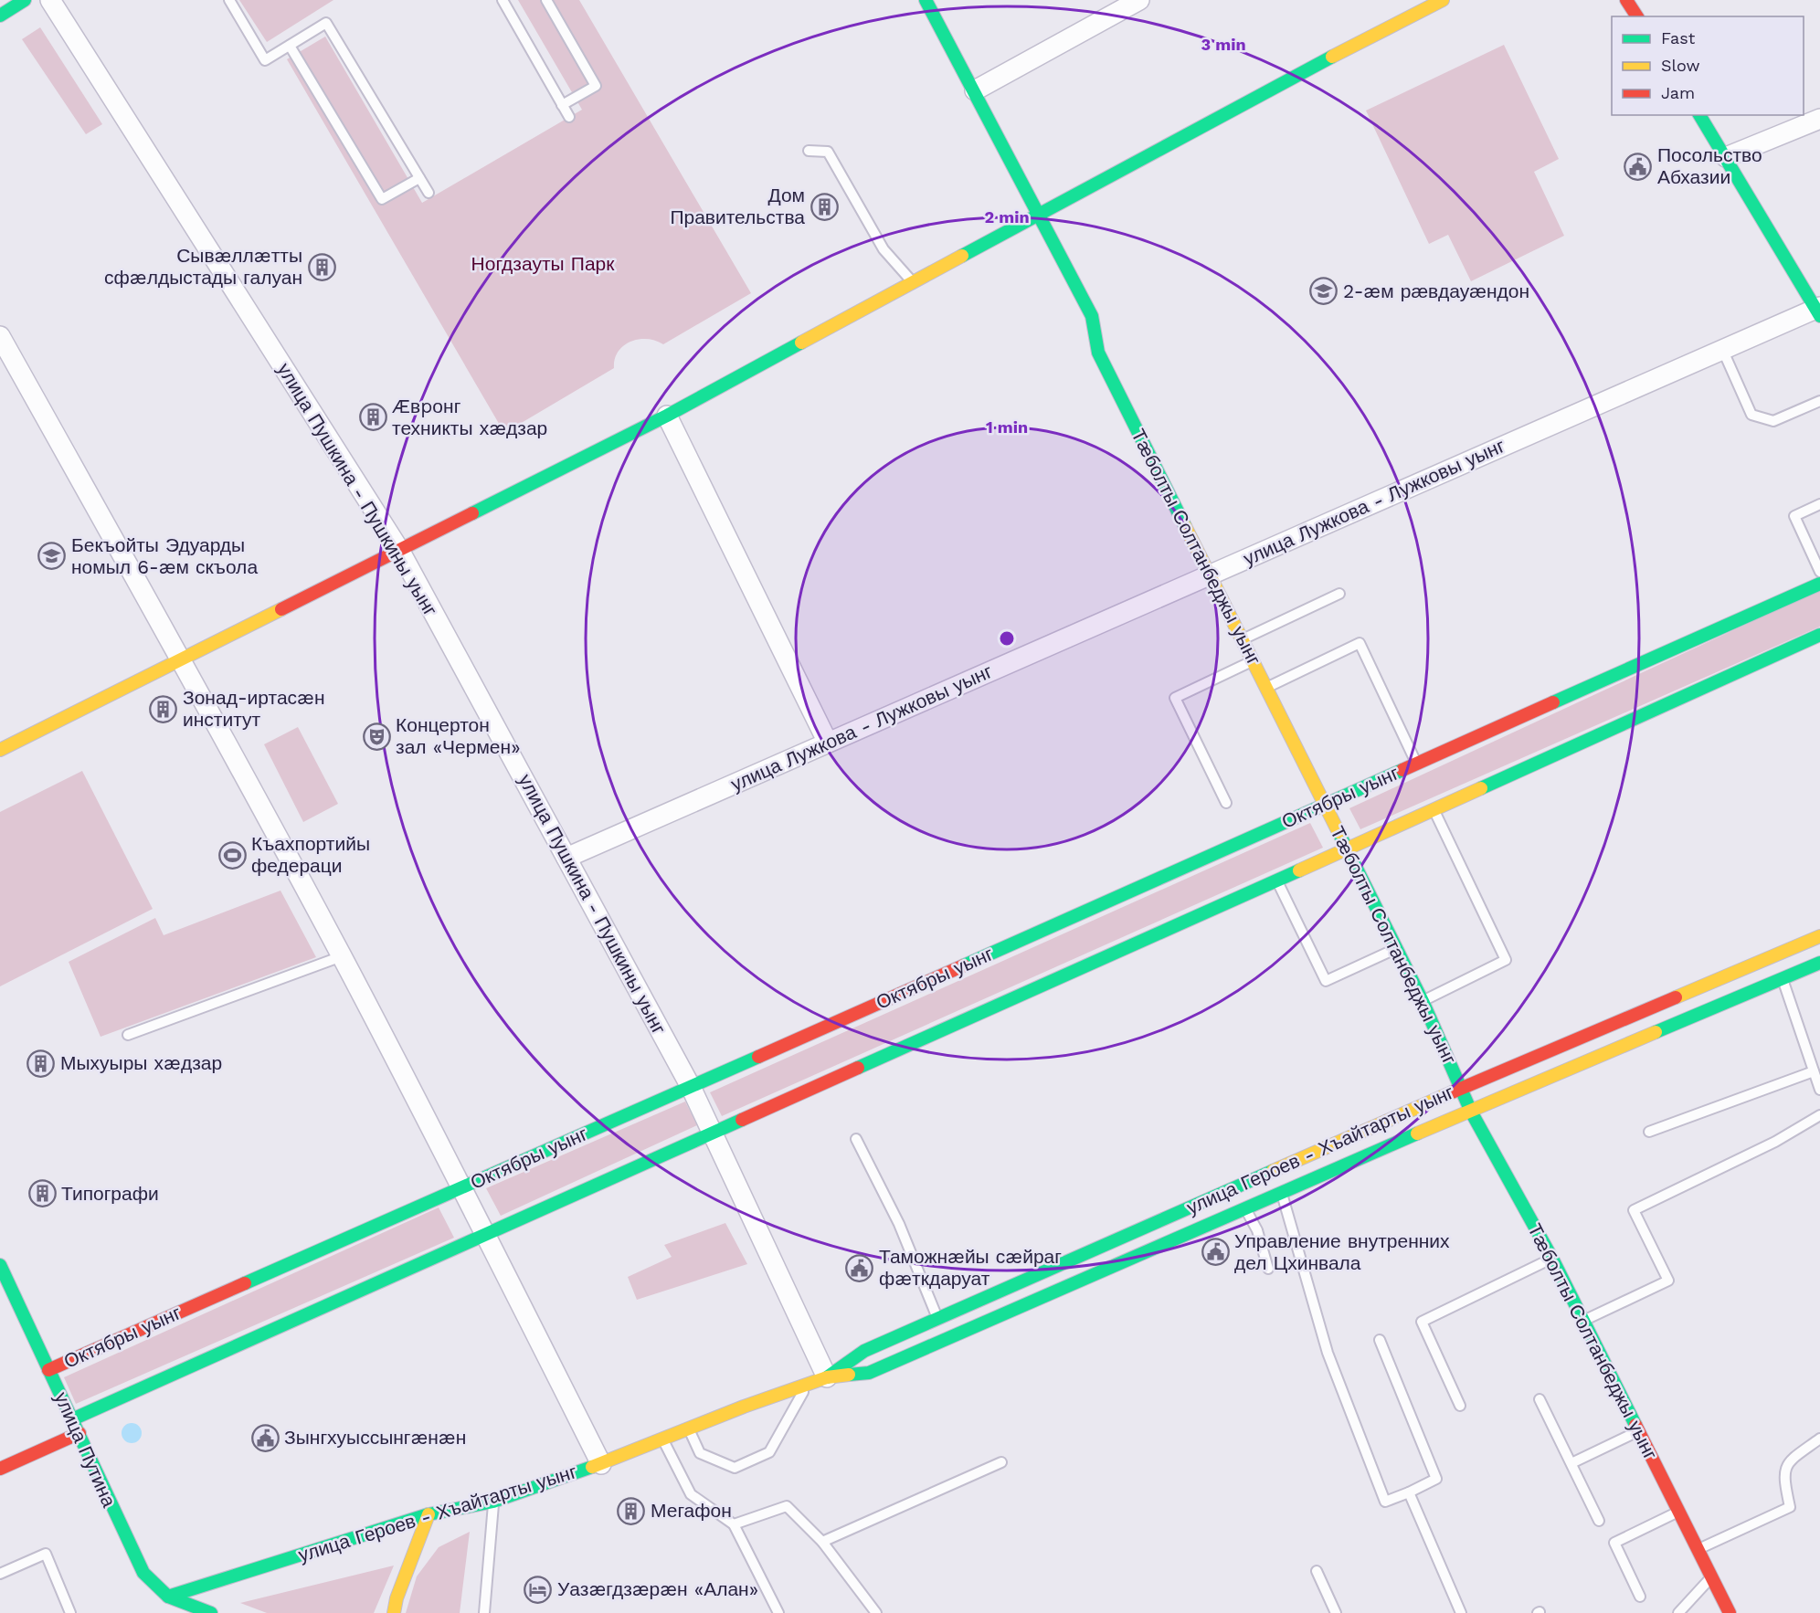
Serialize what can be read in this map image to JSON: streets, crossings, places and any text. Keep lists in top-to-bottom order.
{
  "streets": {
    "street": [
      "улица Пушкина - Пушкины уынг",
      "улица Лужкова - Лужковы уынг",
      "Тæболты Солтанбеджы уынг",
      "Октябры уынг",
      "улица Героев - Хъайтарты уынг",
      "улица Путина"
    ]
  },
  "crossings": [
    ["улица Пушкина - Пушкины уынг", "улица Лужкова - Лужковы уынг"],
    ["улица Пушкина - Пушкины уынг", "Октябры уынг"],
    ["улица Пушкина - Пушкины уынг", "улица Героев - Хъайтарты уынг"],
    ["улица Лужкова - Лужковы уынг", "Тæболты Солтанбеджы уынг"],
    ["Тæболты Солтанбеджы уынг", "Октябры уынг"],
    ["Тæболты Солтанбеджы уынг", "улица Героев - Хъайтарты уынг"],
    ["Октябры уынг", "улица Путина"],
    ["улица Героев - Хъайтарты уынг", "улица Путина"]
  ],
  "parks": ["Ногдзауты Парк"],
  "places": {
    "public building": [
      "Посольство Абхазии",
      "Управление внутренних дел Цхинвала",
      "Таможнæйы сæйраг фæткдаруат",
      "Зынгхуыссынгæнæн"
    ],
    "building": [
      "Дом Правительства",
      "Сывæллæтты сфæлдыстады галуан",
      "Æвpонг техникты хæдзар",
      "Зонад-иртасæн институт",
      "Мыхуыры хæдзар",
      "Типографи",
      "Мегафон"
    ],
    "school or university": ["2-æм рӕвдауӕндон", "Бекъойты Эдуарды номыл 6-æм скъола"],
    "theatre": ["Концертон зал «Чермен»"],
    "sports": ["Къахпортийы федераци"],
    "hotel": ["Уазæгдзæрæн «Алан»"]
  },
  "legend": ["Fast", "Slow", "Jam"],
  "rings": ["3 min", "2 min", "1 min"]
}
